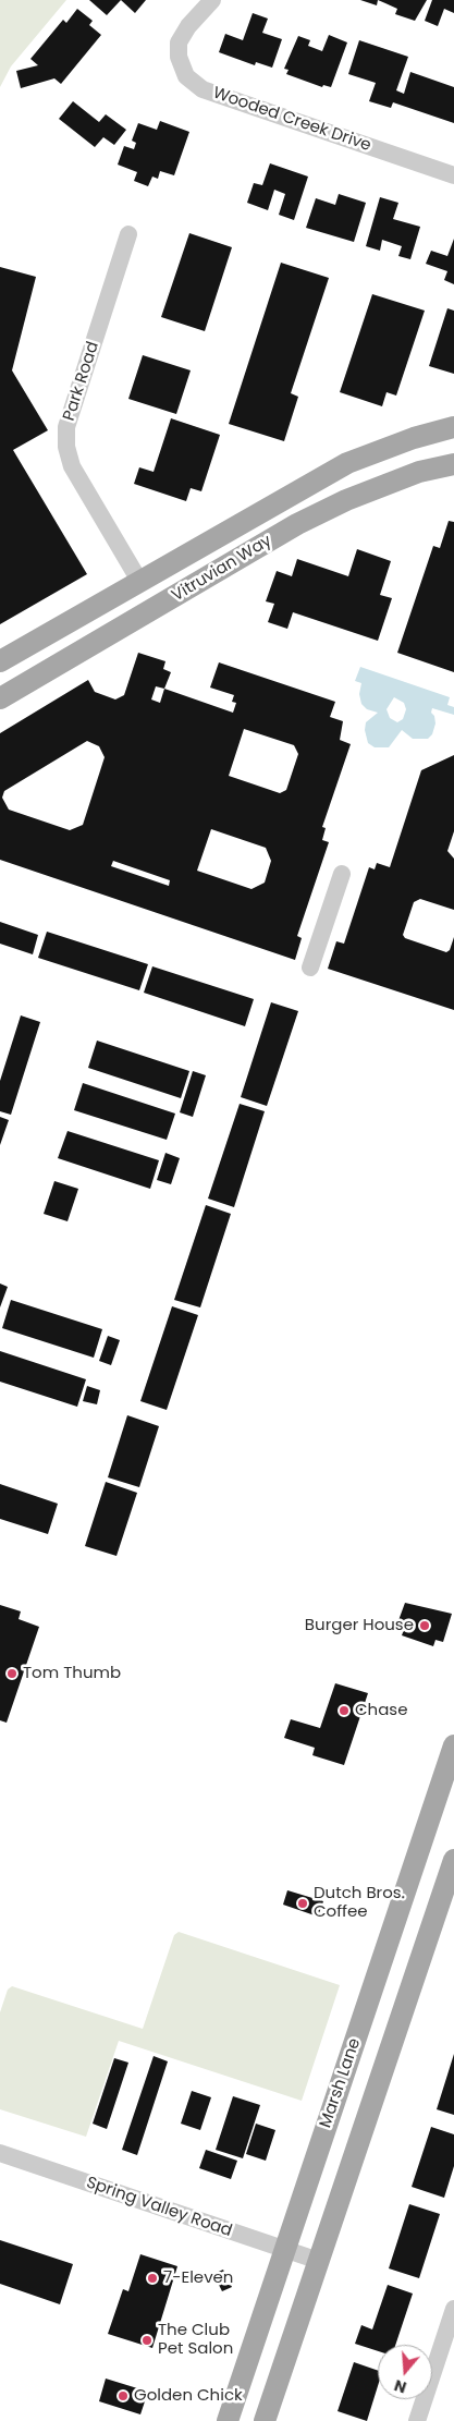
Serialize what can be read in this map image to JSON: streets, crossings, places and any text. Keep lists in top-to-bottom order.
{
  "streets": {
    "main road": ["Vitruvian Way", "Marsh Lane"],
    "street": ["Wooded Creek Drive", "Park Road", "Spring Valley Road"]
  },
  "crossings": [
    ["Park Road", "Vitruvian Way"],
    ["Marsh Lane", "Spring Valley Road"]
  ],
  "places": [
    "Burger House",
    "Tom Thumb",
    "Chase",
    "Dutch Bros. Coffee",
    "7-Eleven",
    "The Club Pet Salon",
    "Golden Chick"
  ],
  "north": "bottom"
}
